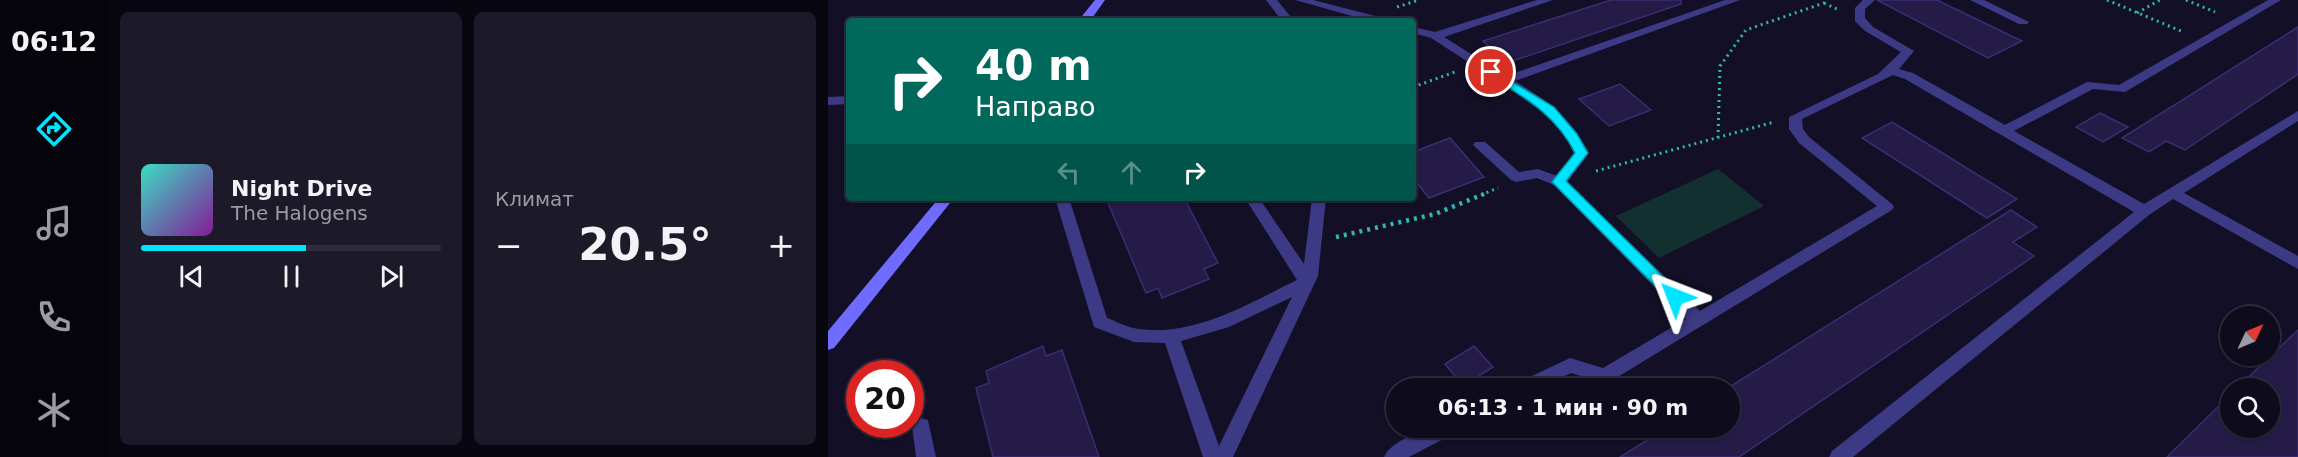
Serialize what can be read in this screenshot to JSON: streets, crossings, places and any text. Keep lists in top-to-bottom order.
{
  "north": "top right",
  "page": {
    "tabs": "06:12",
    "tile": "Климат",
    "turn": ["40 m", "Направо"],
    "song": ["Night Drive", "The Halogens"],
    "heat": ["−", "20.5°", "+"],
    "limit": "20",
    "trip": "06:13 · 1 мин · 90 m"
  }
}
